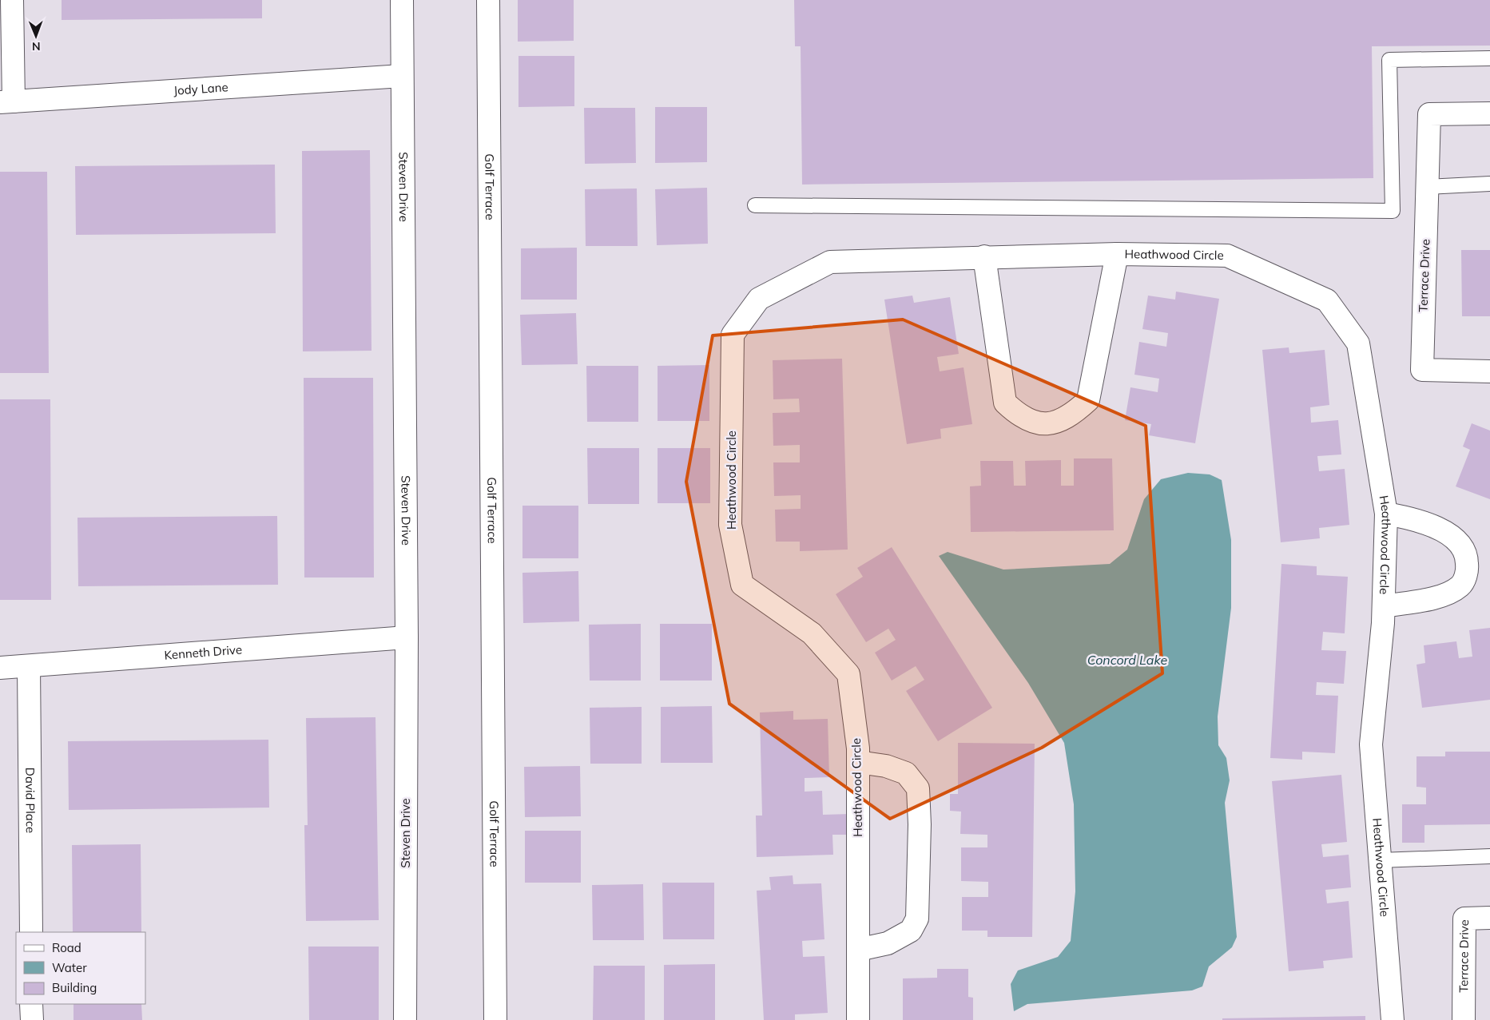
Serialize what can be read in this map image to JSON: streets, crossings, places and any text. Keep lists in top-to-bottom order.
{
  "streets": {
    "street": [
      "Jody Lane",
      "Steven Drive",
      "Golf Terrace",
      "Heathwood Circle",
      "Terrace Drive",
      "Kenneth Drive",
      "David Place"
    ]
  },
  "crossings": [
    ["Jody Lane", "Steven Drive"],
    ["Steven Drive", "Kenneth Drive"],
    ["Kenneth Drive", "David Place"]
  ],
  "water": ["Concord Lake"],
  "legend": ["Road", "Water", "Building"],
  "north": "bottom"
}
